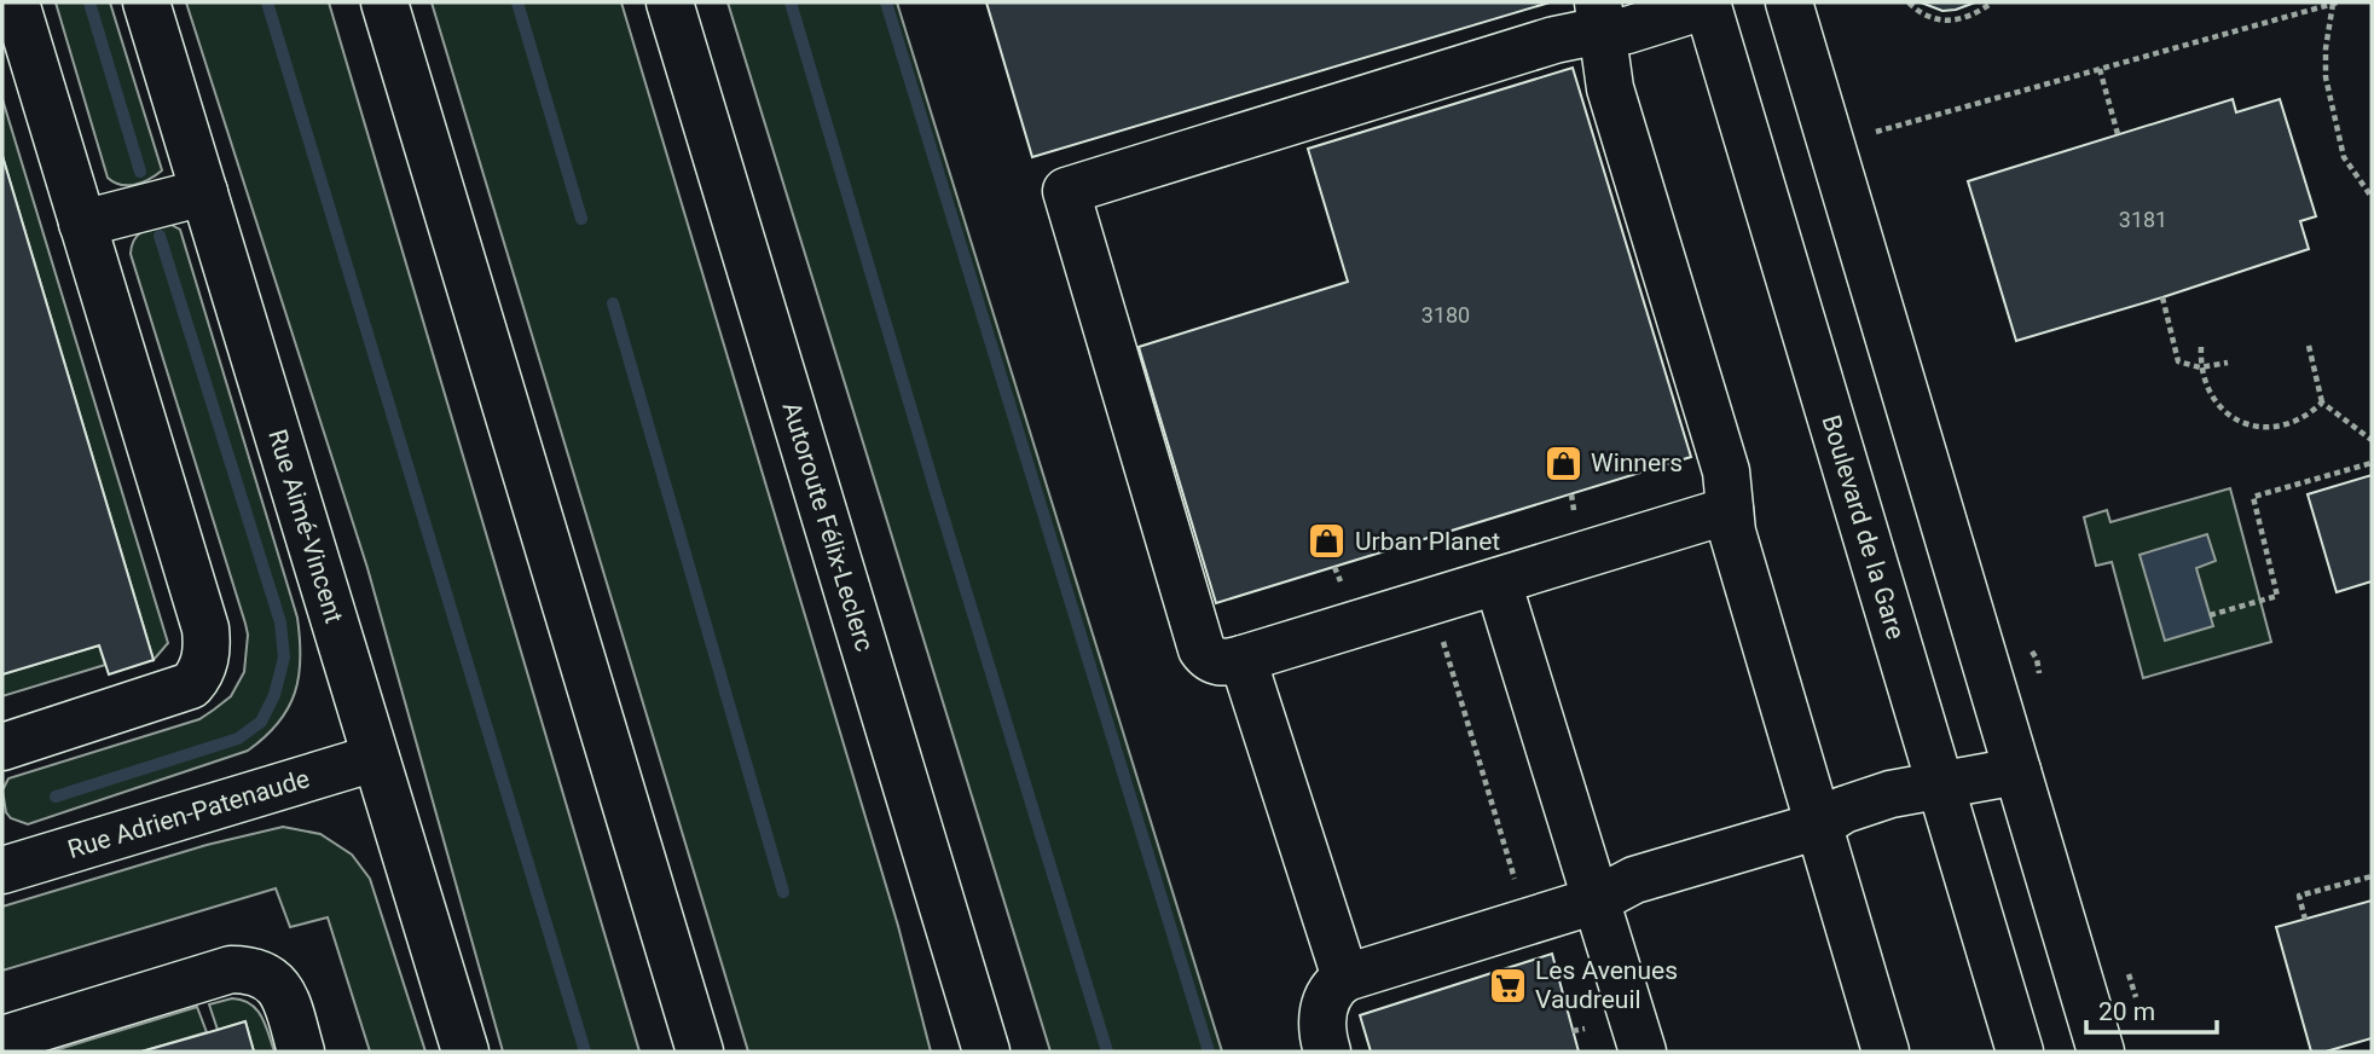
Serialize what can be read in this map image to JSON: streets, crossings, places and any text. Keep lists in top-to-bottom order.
{
  "streets": {
    "main road": [
      "Rue Aimé-Vincent",
      "Autoroute Félix-Leclerc",
      "Boulevard de la Gare",
      "Rue Adrien-Patenaude"
    ]
  },
  "crossings": [
    ["Rue Aimé-Vincent", "Rue Adrien-Patenaude"]
  ],
  "places": {
    "shop": ["Winners", "Urban Planet"],
    "supermarket": ["Les Avenues Vaudreuil"]
  },
  "house_numbers": ["3181", "3180"],
  "scale_bar": "20 m"
}
